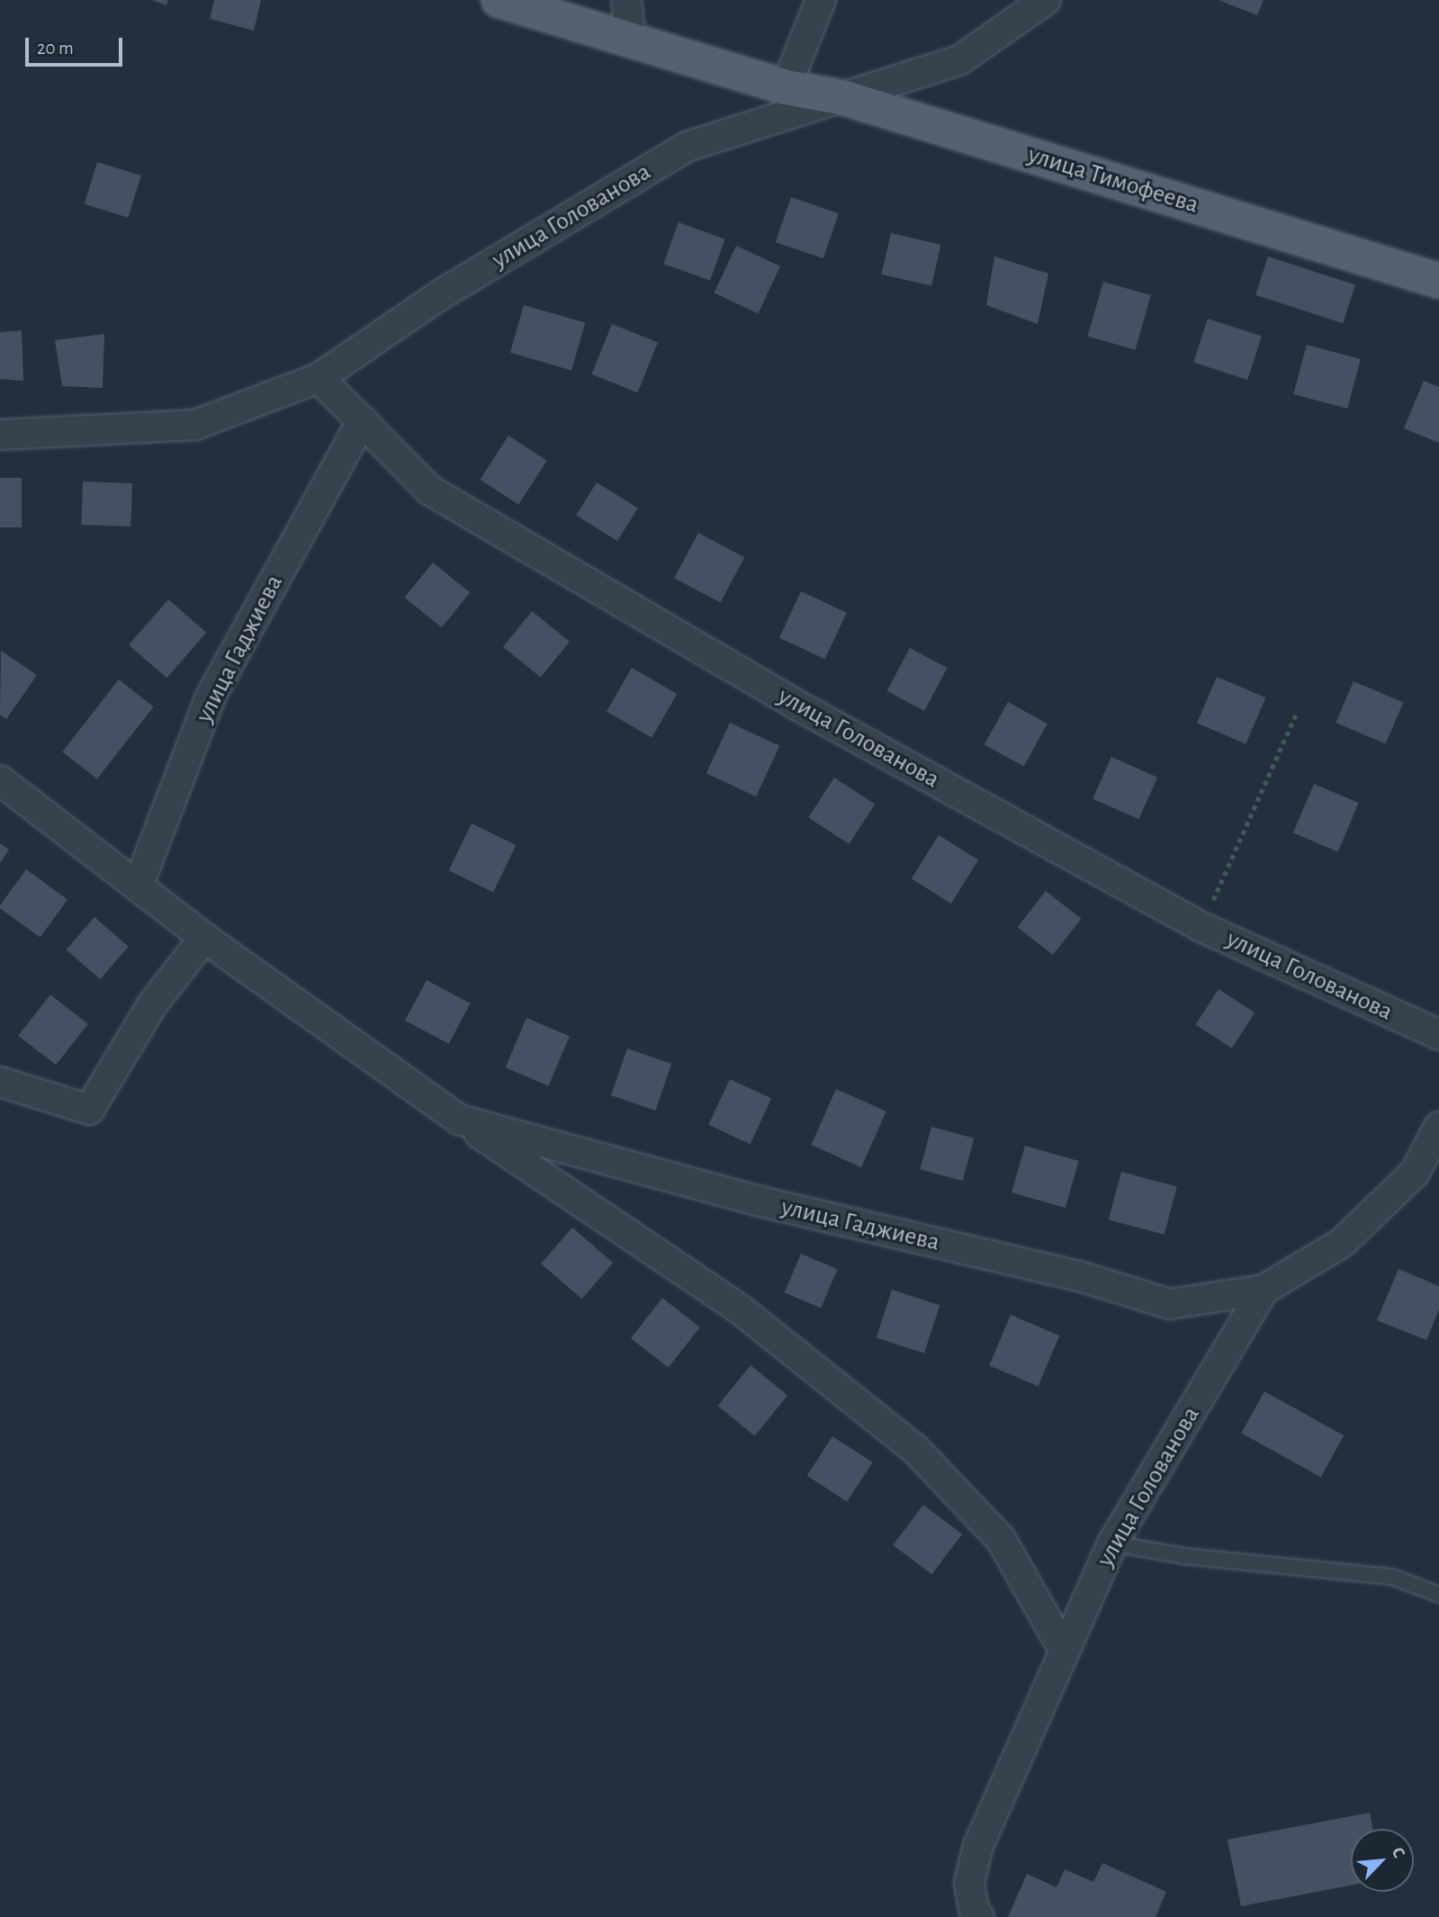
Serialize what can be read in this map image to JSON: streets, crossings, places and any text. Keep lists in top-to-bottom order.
{
  "streets": {
    "main road": ["улица Тимофеева"],
    "street": ["улица Голованова", "улица Гаджиева"]
  },
  "crossings": [
    ["улица Тимофеева", "улица Голованова"],
    ["улица Голованова", "улица Гаджиева"]
  ],
  "scale_bar": "20 m",
  "north": "top right"
}
